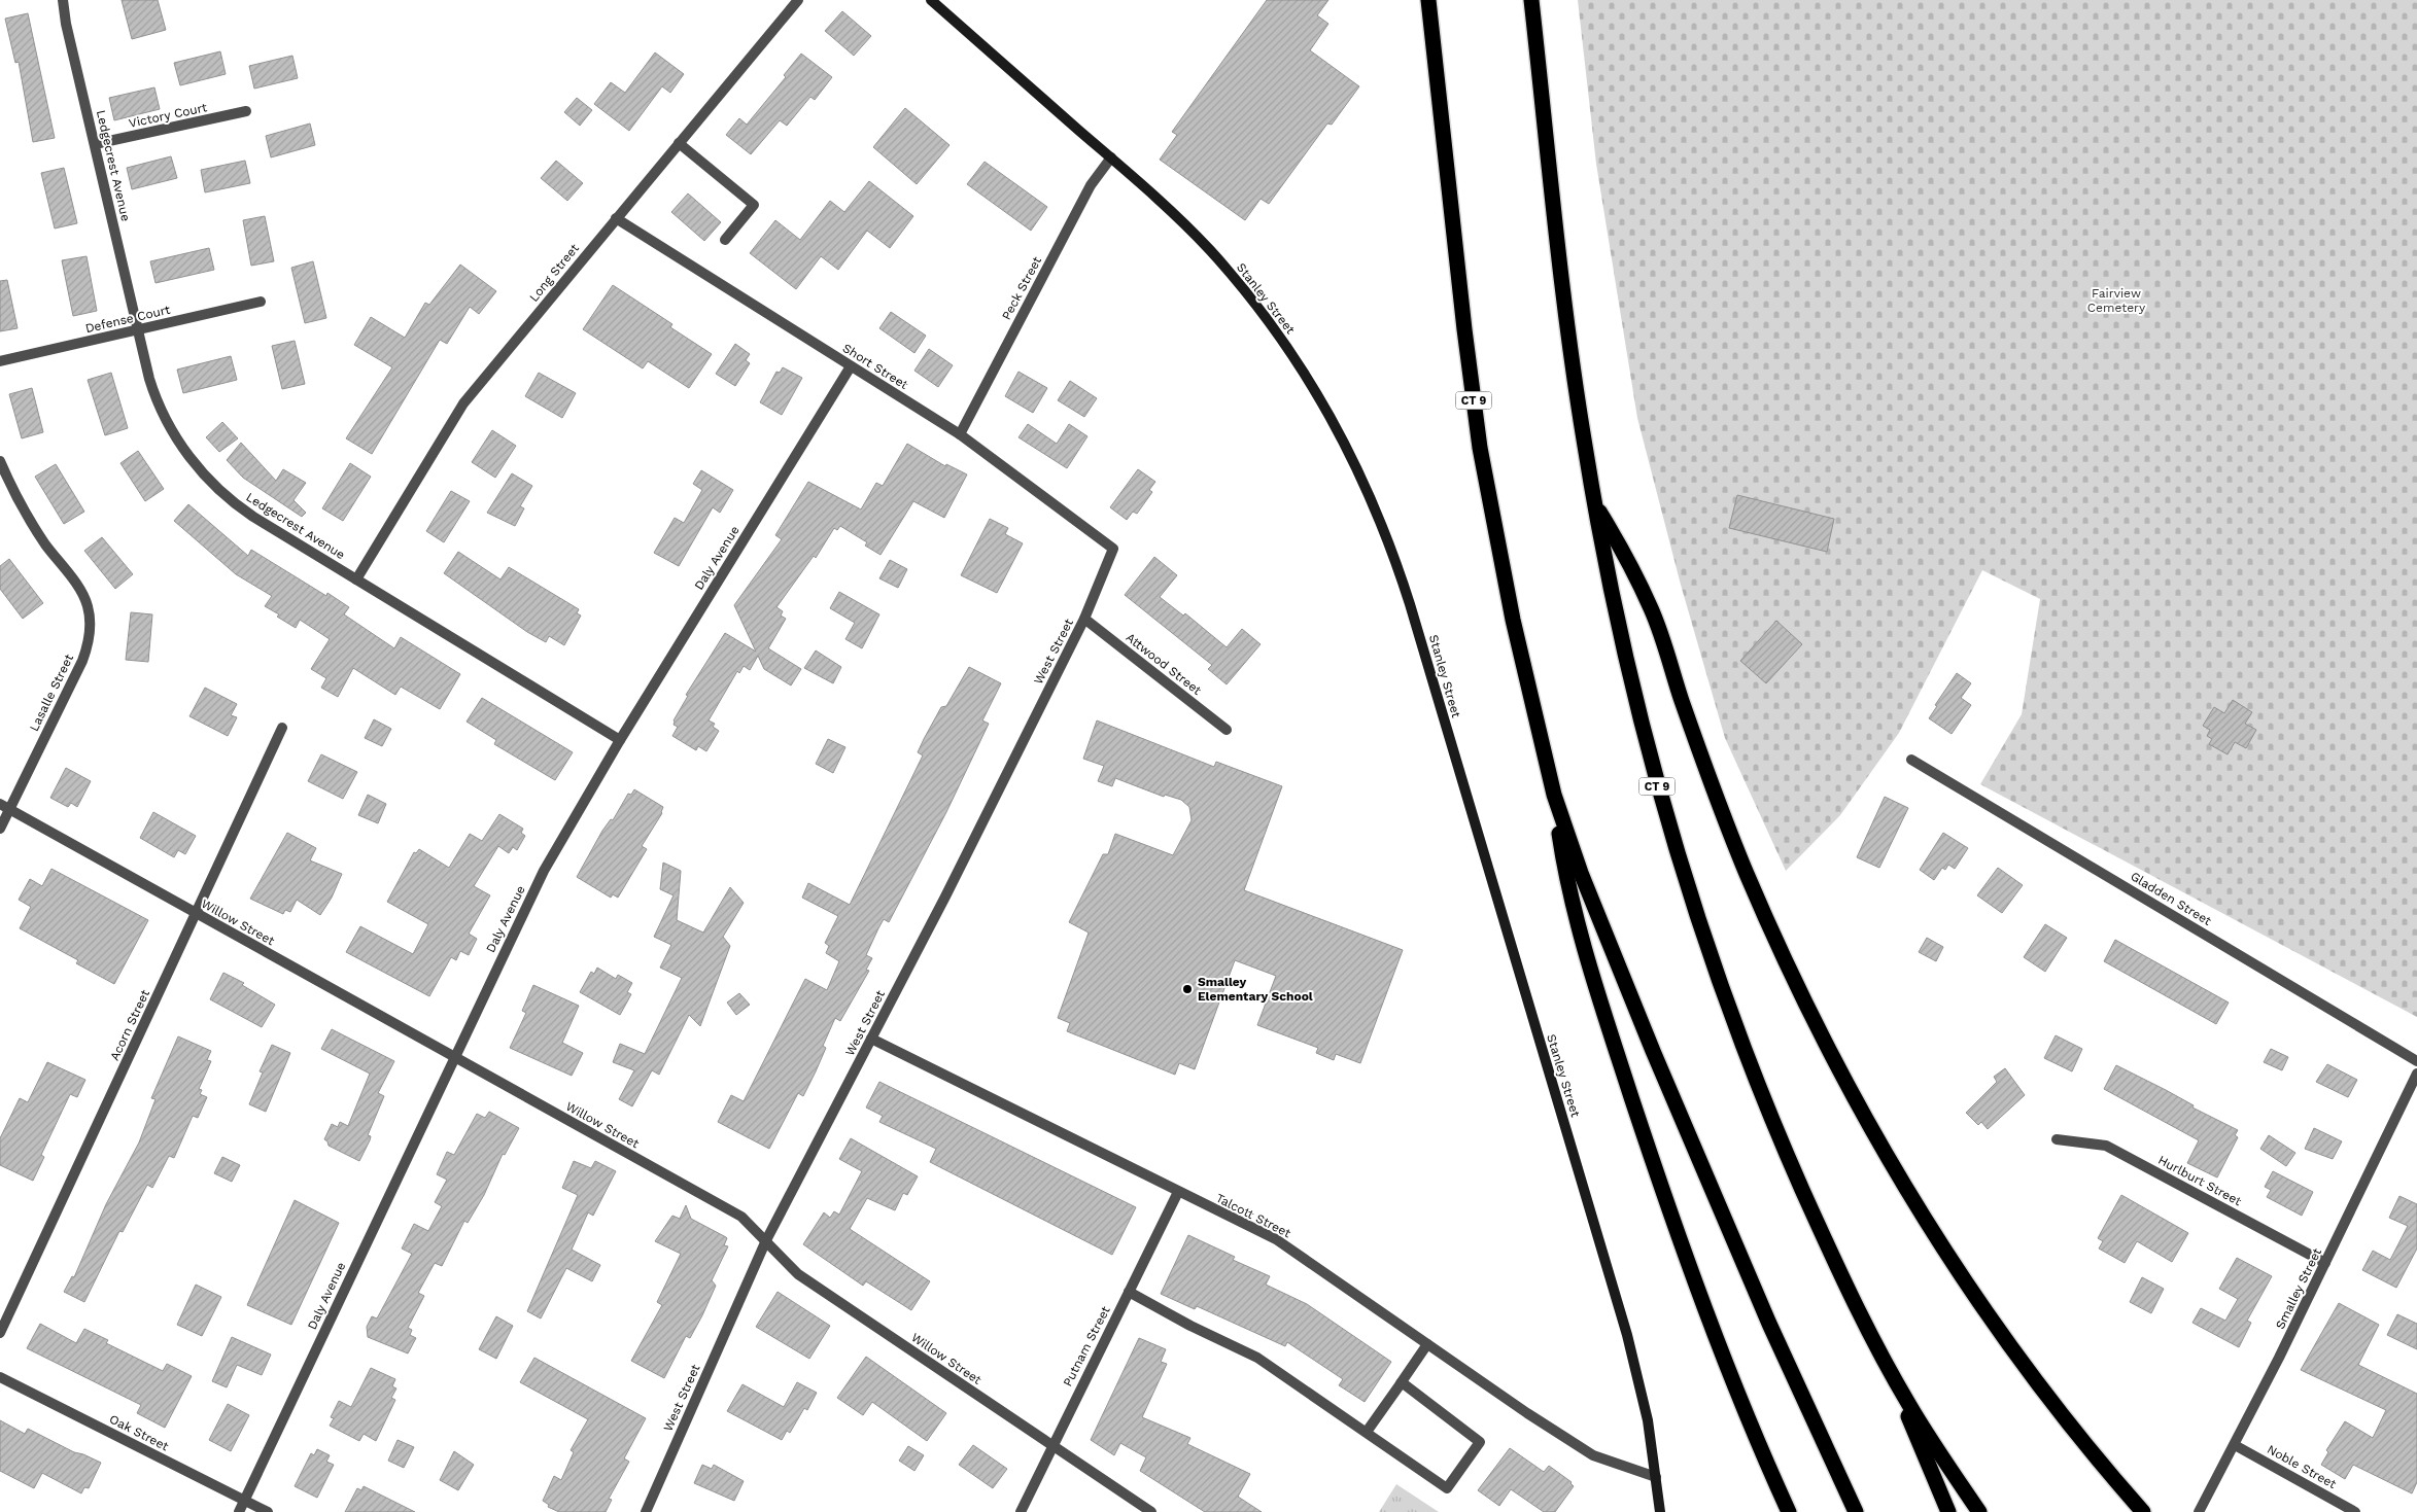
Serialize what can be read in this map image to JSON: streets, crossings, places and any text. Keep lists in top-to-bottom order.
{
  "streets": {
    "highway": ["CT 9"],
    "main road": ["Stanley Street"],
    "street": [
      "Victory Court",
      "Ledgecrest Avenue",
      "Long Street",
      "Peck Street",
      "Defense Court",
      "Short Street",
      "Daly Avenue",
      "West Street",
      "Attwood Street",
      "Lasalle Street",
      "Gladden Street",
      "Willow Street",
      "Acorn Street",
      "Hurlburt Street",
      "Talcott Street",
      "Smalley Street",
      "Putnam Street",
      "Oak Street",
      "Noble Street"
    ]
  },
  "crossings": [
    ["Victory Court", "Ledgecrest Avenue"],
    ["Ledgecrest Avenue", "Long Street"],
    ["Ledgecrest Avenue", "Defense Court"],
    ["Ledgecrest Avenue", "Daly Avenue"],
    ["Long Street", "Short Street"],
    ["Peck Street", "Stanley Street"],
    ["Peck Street", "Short Street"],
    ["Stanley Street", "Talcott Street"],
    ["Short Street", "Daly Avenue"],
    ["Short Street", "West Street"],
    ["Daly Avenue", "Willow Street"],
    ["Daly Avenue", "Oak Street"],
    ["West Street", "Attwood Street"],
    ["West Street", "Willow Street"],
    ["West Street", "Talcott Street"],
    ["Lasalle Street", "Willow Street"],
    ["Willow Street", "Acorn Street"],
    ["Willow Street", "Putnam Street"],
    ["Hurlburt Street", "Smalley Street"],
    ["Talcott Street", "Putnam Street"],
    ["Smalley Street", "Noble Street"]
  ],
  "parks": ["Fairview Cemetery"],
  "places": ["Smalley Elementary School"]
}
